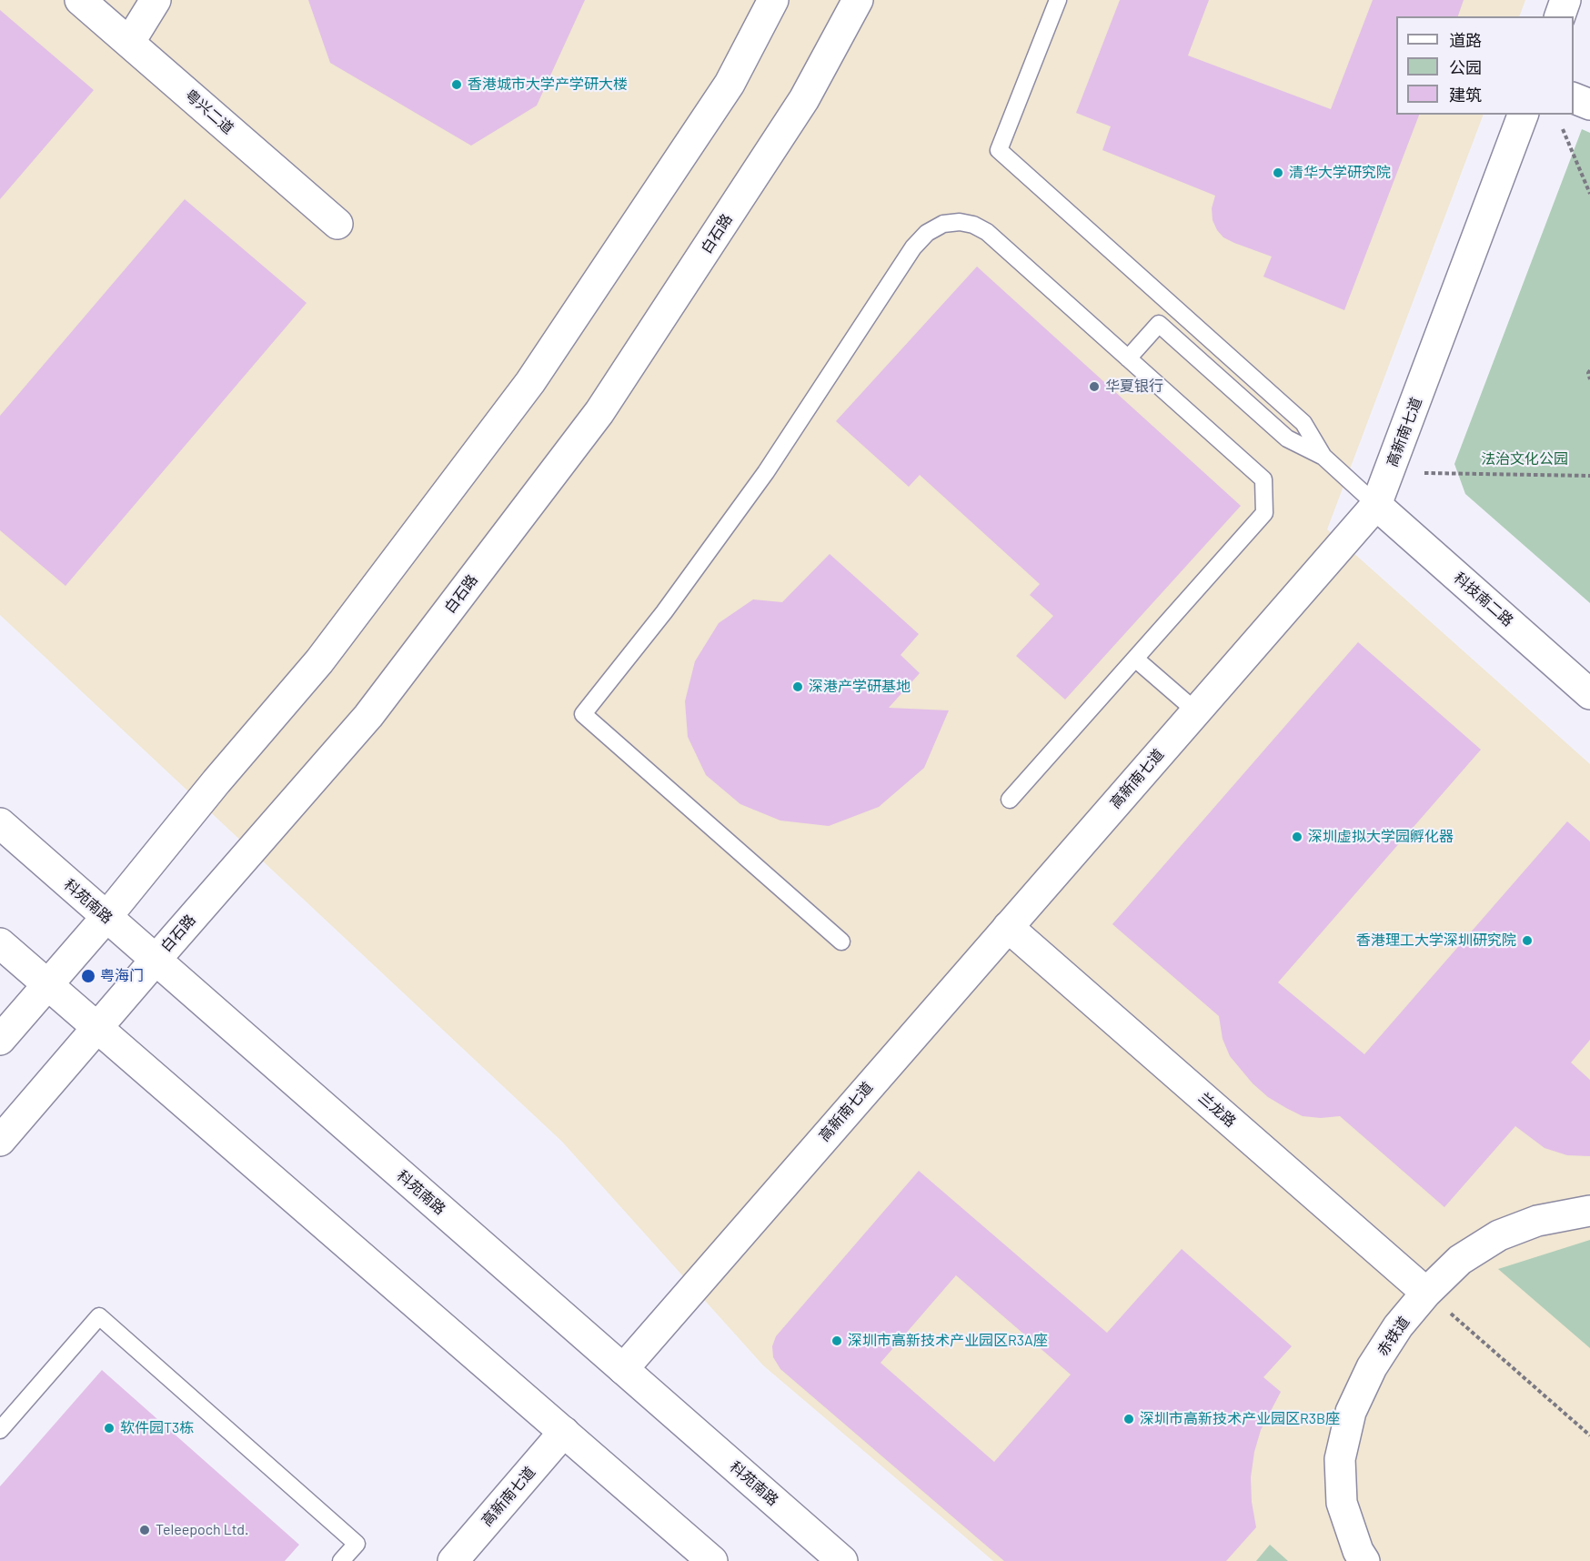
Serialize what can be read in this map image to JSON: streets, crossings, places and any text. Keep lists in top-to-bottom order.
{
  "streets": {
    "main road": [
      "粤兴二道",
      "白石路",
      "高新南七道",
      "科技南二路",
      "科苑南路",
      "兰龙路",
      "赤铁道"
    ]
  },
  "crossings": [
    ["白石路", "科苑南路"],
    ["高新南七道", "科技南二路"],
    ["高新南七道", "科苑南路"],
    ["高新南七道", "兰龙路"],
    ["兰龙路", "赤铁道"]
  ],
  "parks": ["法治文化公园"],
  "places": [
    "香港城市大学产学研大楼",
    "清华大学研究院",
    "华夏银行",
    "深港产学研基地",
    "深圳虚拟大学园孵化器",
    "香港理工大学深圳研究院",
    "粤海门",
    "深圳市高新技术产业园区R3A座",
    "深圳市高新技术产业园区R3B座",
    "软件园T3栋",
    "Teleepoch Ltd."
  ],
  "legend": ["道路", "公园", "建筑"]
}
